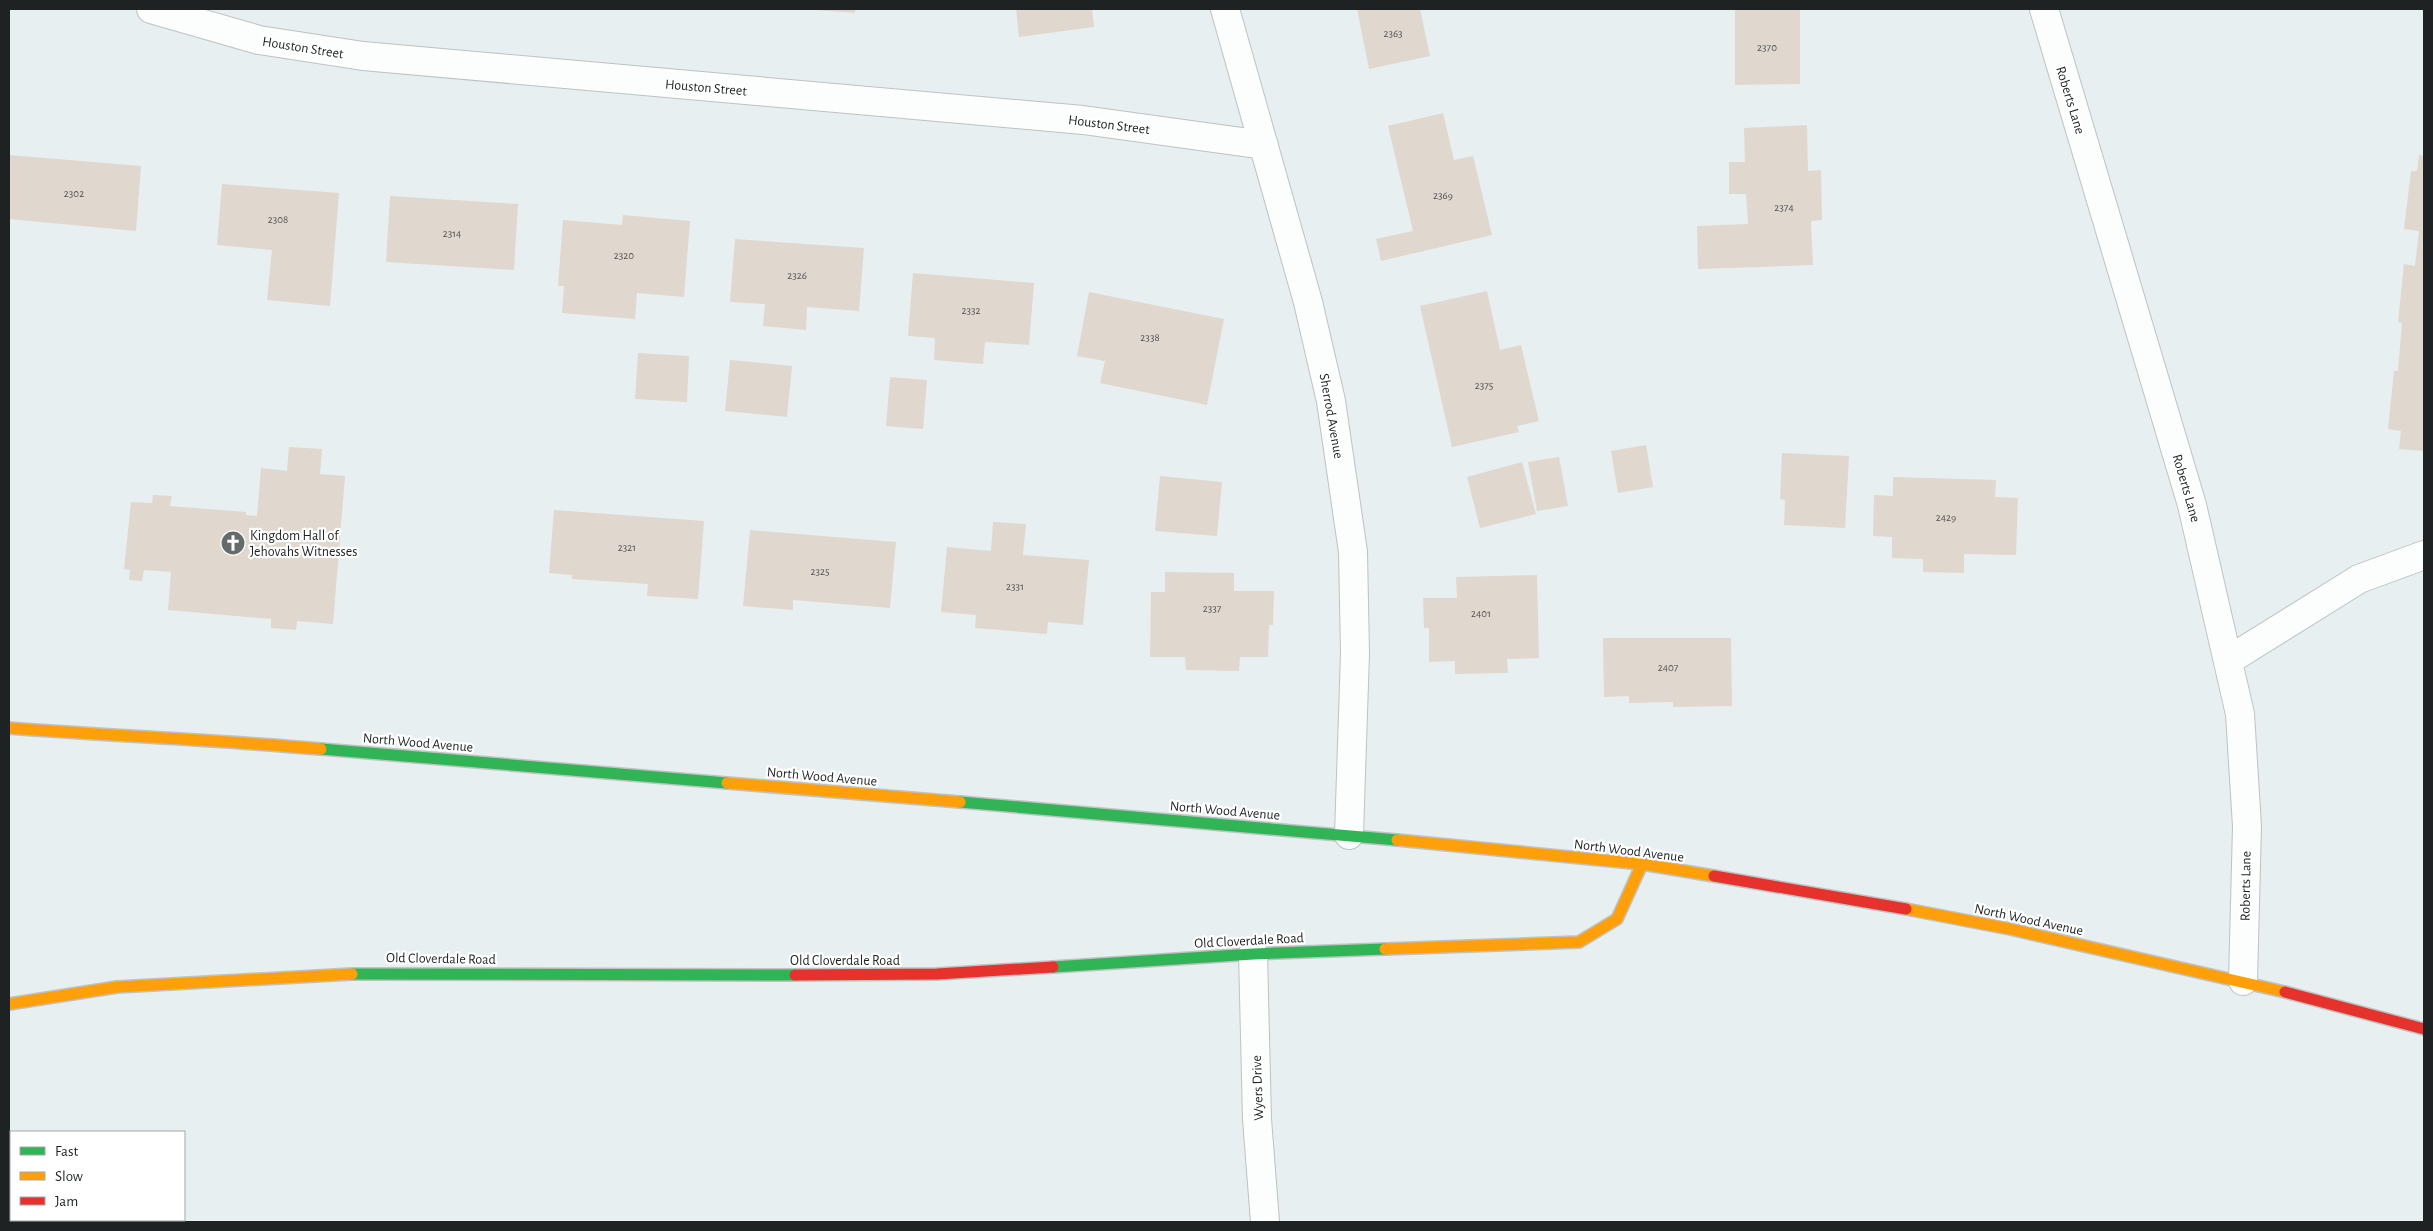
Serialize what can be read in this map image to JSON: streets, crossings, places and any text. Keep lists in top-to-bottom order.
{
  "streets": {
    "main road": ["North Wood Avenue", "Old Cloverdale Road"],
    "street": [
      "Houston Street",
      "Roberts Lane",
      "Sherrod Avenue",
      "Wyers Drive"
    ]
  },
  "crossings": [
    ["Houston Street", "Sherrod Avenue"],
    ["Roberts Lane", "North Wood Avenue"],
    ["Sherrod Avenue", "North Wood Avenue"],
    ["North Wood Avenue", "Old Cloverdale Road"],
    ["Old Cloverdale Road", "Wyers Drive"]
  ],
  "places": {
    "church": ["Kingdom Hall of Jehovahs Witnesses"]
  },
  "house_numbers": [
    "2363",
    "2370",
    "2302",
    "2369",
    "2374",
    "2308",
    "2314",
    "2320",
    "2326",
    "2332",
    "2338",
    "2375",
    "2429",
    "2321",
    "2325",
    "2331",
    "2337",
    "2401",
    "2407"
  ],
  "legend": ["Fast", "Slow", "Jam"]
}
